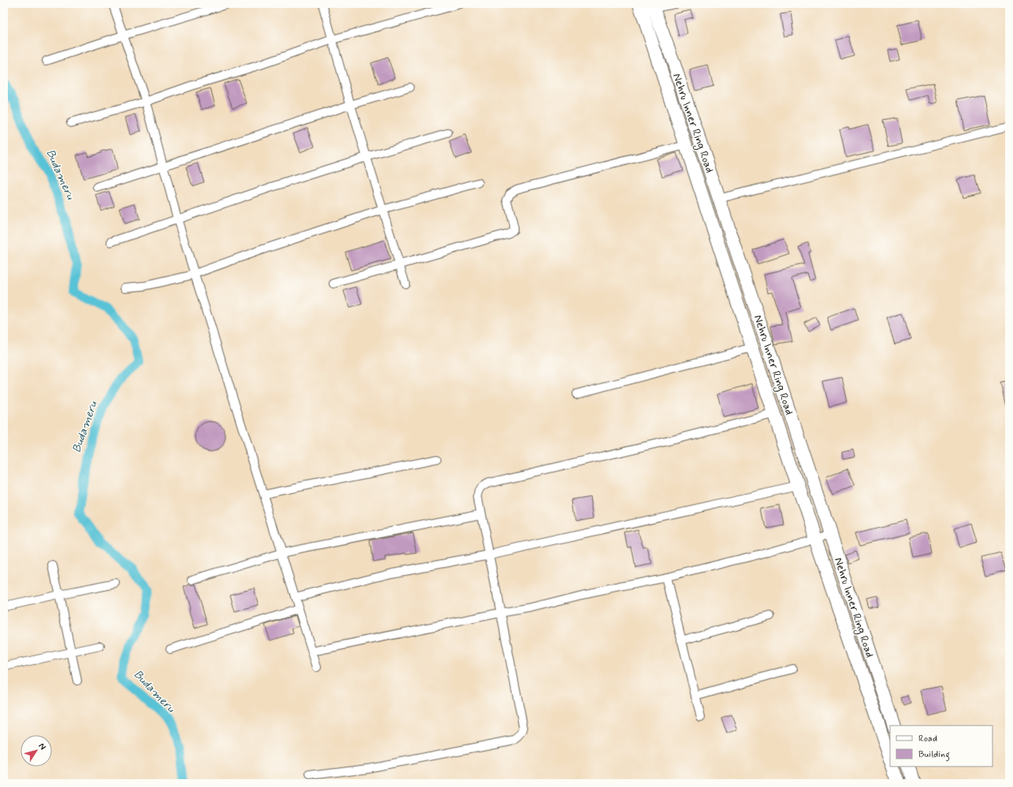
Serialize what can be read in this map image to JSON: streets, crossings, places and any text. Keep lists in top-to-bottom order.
{
  "streets": {
    "main road": ["Nehru Inner Ring Road"]
  },
  "water": ["Budameru"],
  "legend": ["Road", "Building"],
  "north": "top right"
}
